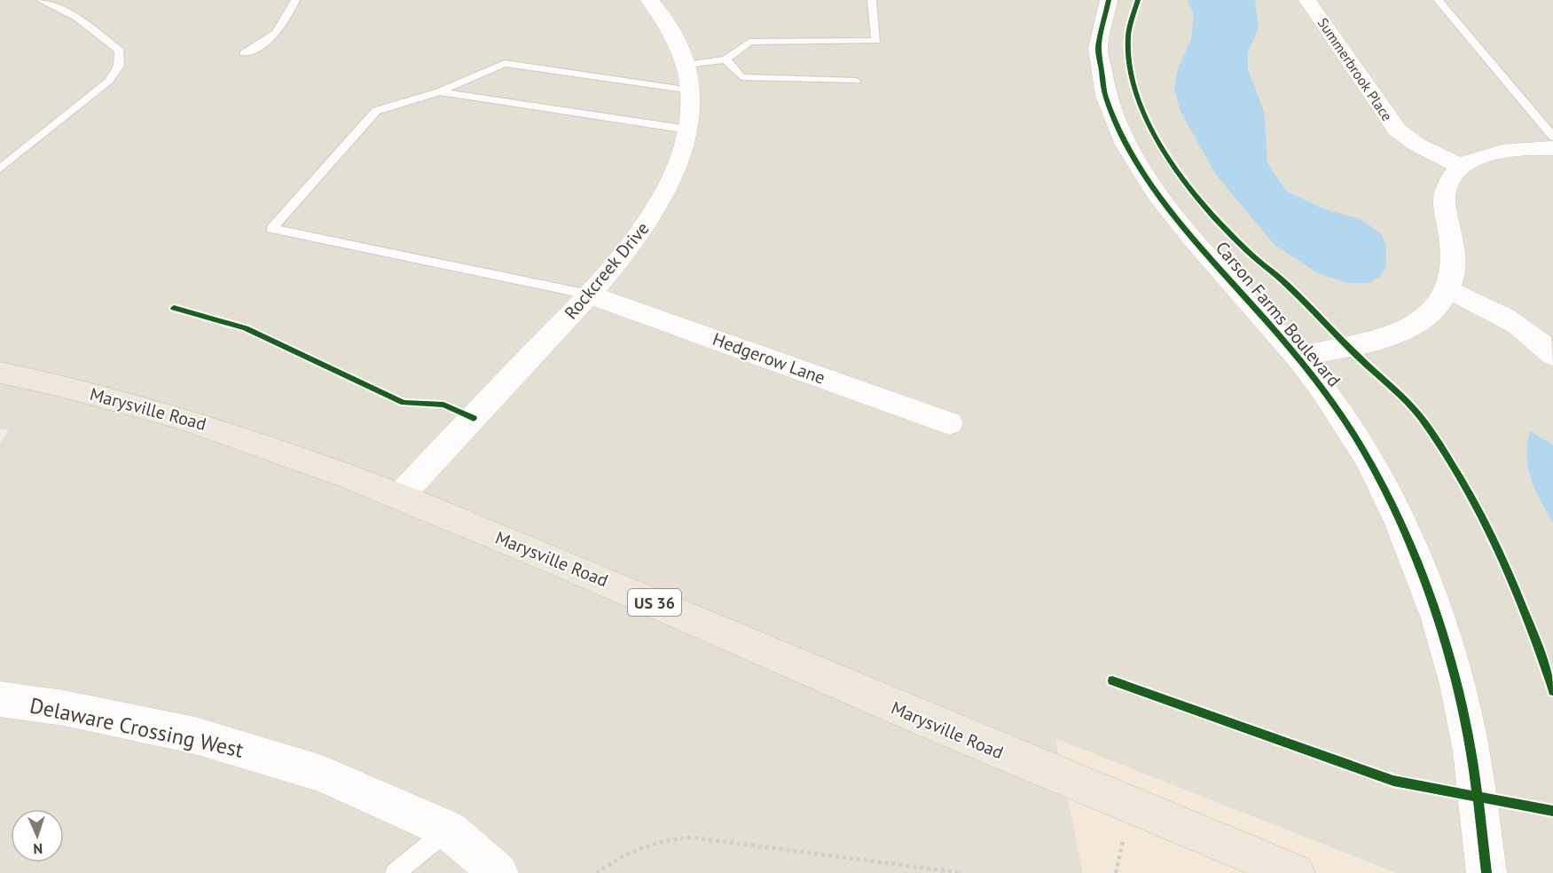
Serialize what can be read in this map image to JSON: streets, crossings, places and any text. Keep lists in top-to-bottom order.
{
  "streets": {
    "highway": ["Marysville Road", "US 36"],
    "street": [
      "Summerbrook Place",
      "Rockcreek Drive",
      "Carson Farms Boulevard",
      "Hedgerow Lane",
      "Delaware Crossing West"
    ]
  },
  "crossings": [
    ["Rockcreek Drive", "Hedgerow Lane"],
    ["Rockcreek Drive", "Marysville Road"]
  ],
  "north": "bottom"
}
